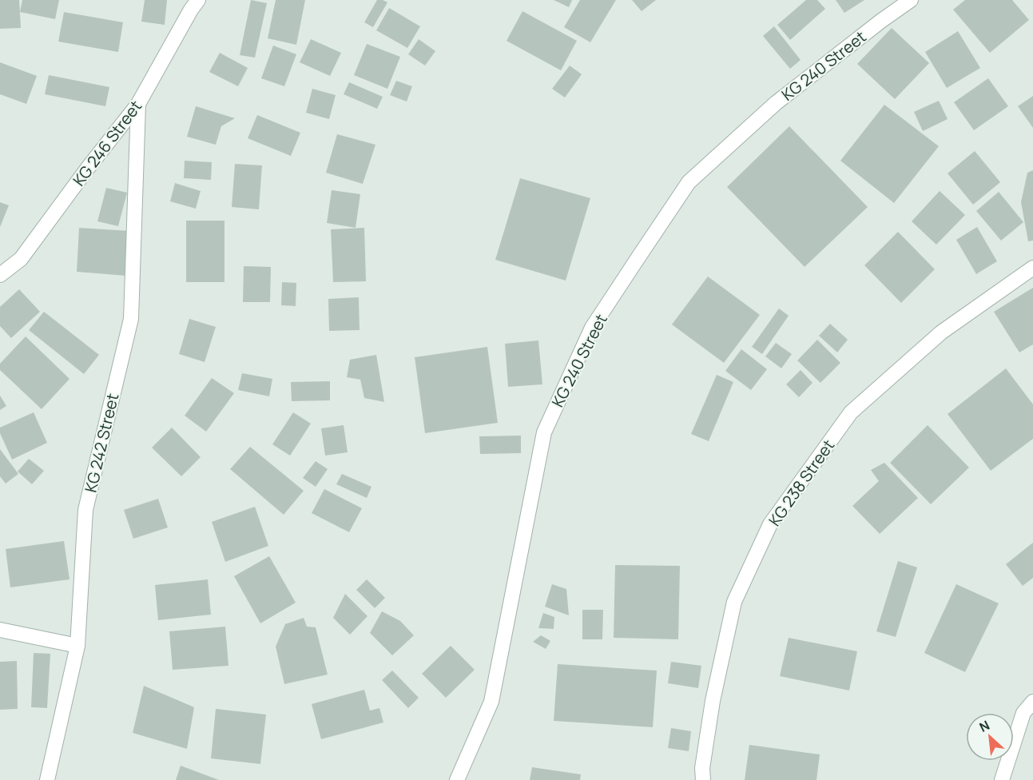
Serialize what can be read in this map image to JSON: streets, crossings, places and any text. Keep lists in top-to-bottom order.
{
  "streets": {
    "street": [
      "KG 240 Street",
      "KG 246 Street",
      "KG 242 Street",
      "KG 238 Street"
    ]
  },
  "crossings": [
    ["KG 246 Street", "KG 242 Street"]
  ],
  "north": "top left"
}
